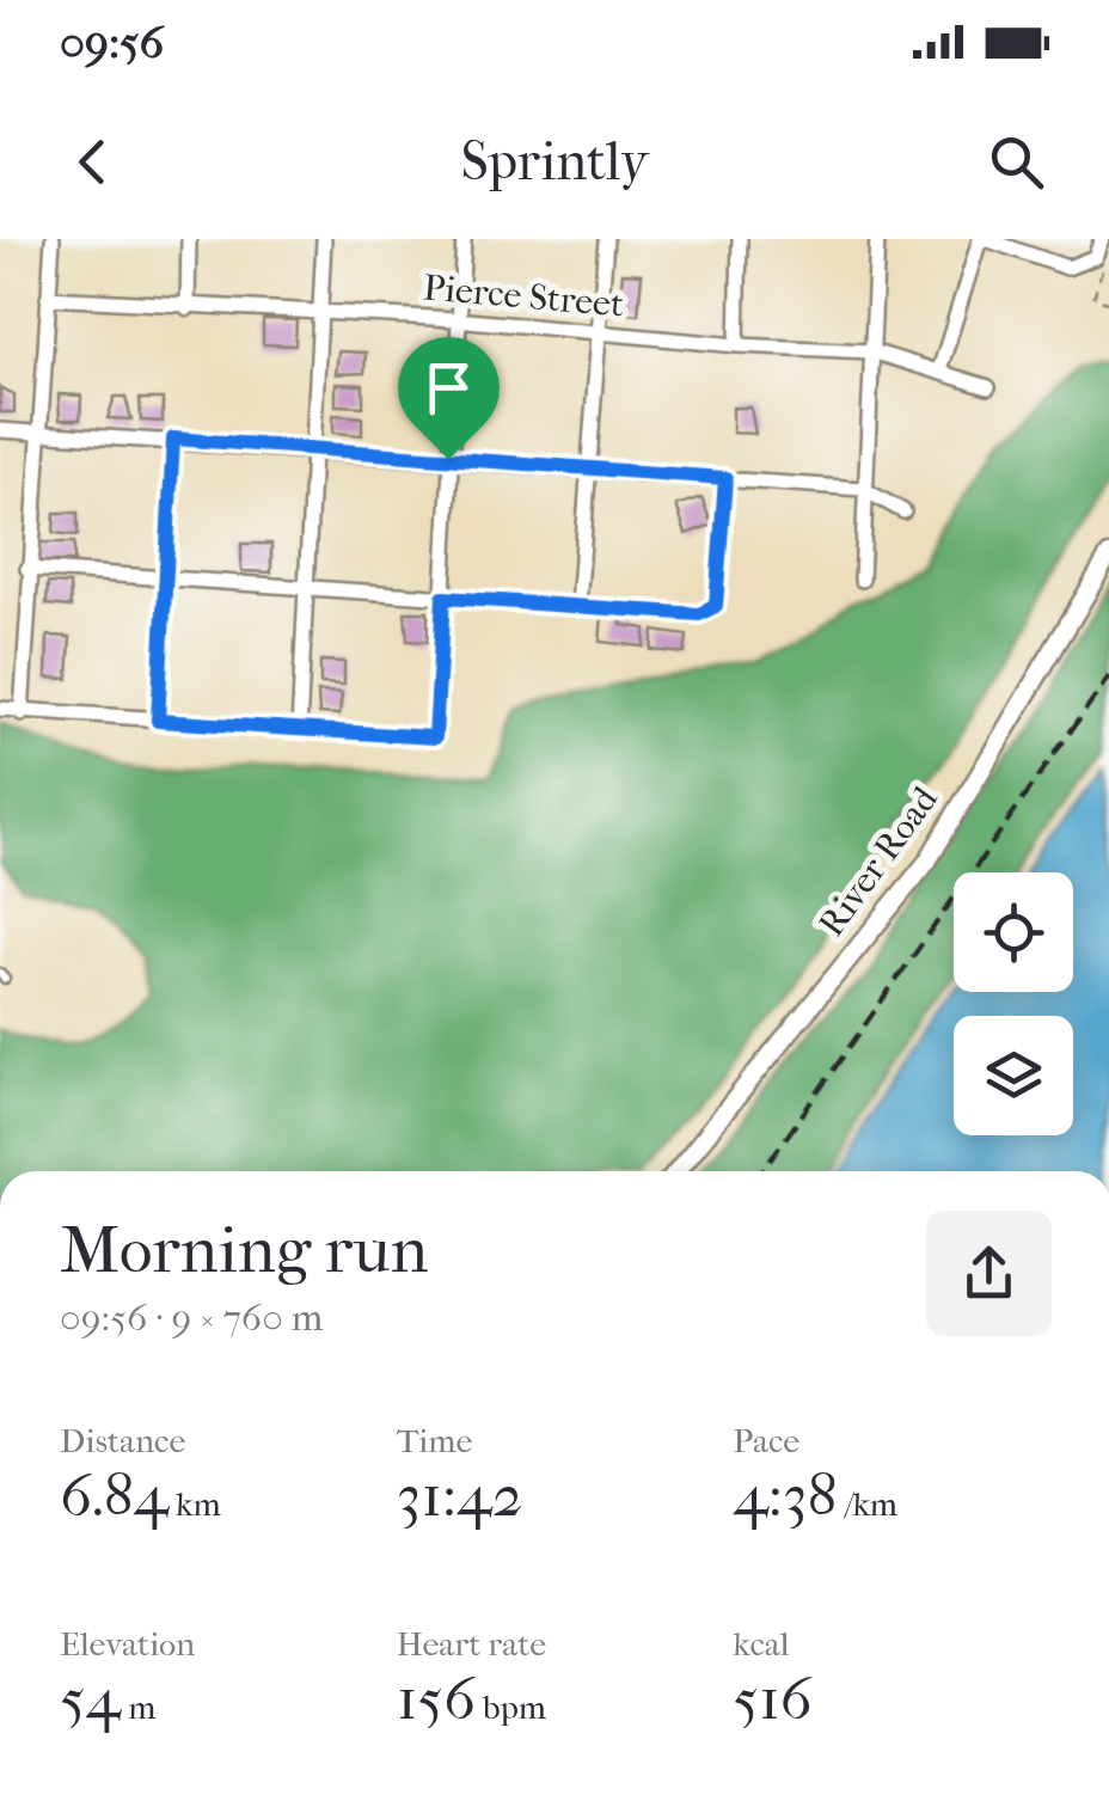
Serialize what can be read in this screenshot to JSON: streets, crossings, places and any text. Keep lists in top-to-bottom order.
{
  "streets": {
    "street": ["Pierce Street", "River Road"]
  },
  "page": {
    "status": "09:56",
    "header": "Sprintly",
    "heading": ["Morning run", "09:56 · 9 × 760 m"],
    "stats": [
      ["Distance", "6.84 km"],
      ["Time", "31:42"],
      ["Pace", "4:38 /km"],
      ["Elevation", "54 m"],
      ["Heart rate", "156 bpm"],
      ["kcal", "516"]
    ]
  }
}
